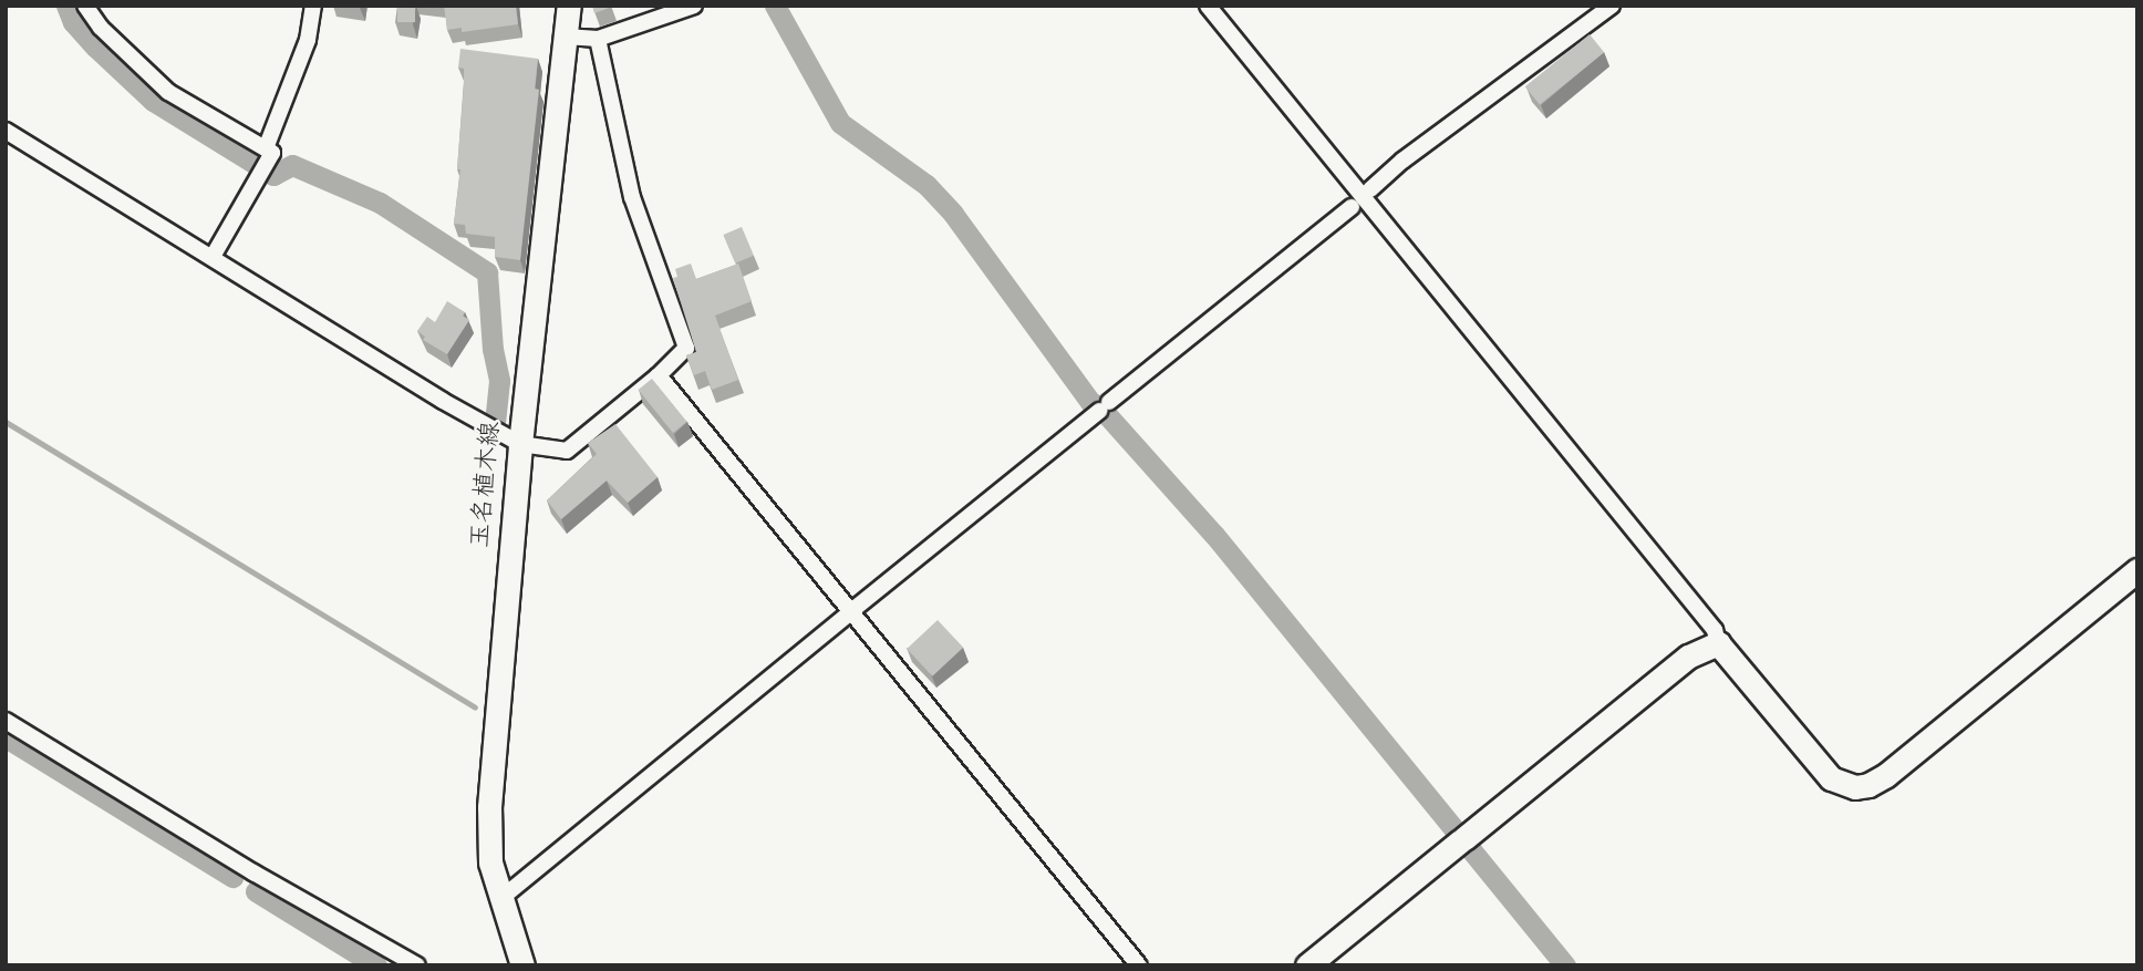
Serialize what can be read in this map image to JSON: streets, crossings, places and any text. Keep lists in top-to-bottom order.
{
  "streets": {
    "street": ["玉名植木線"]
  }
}
